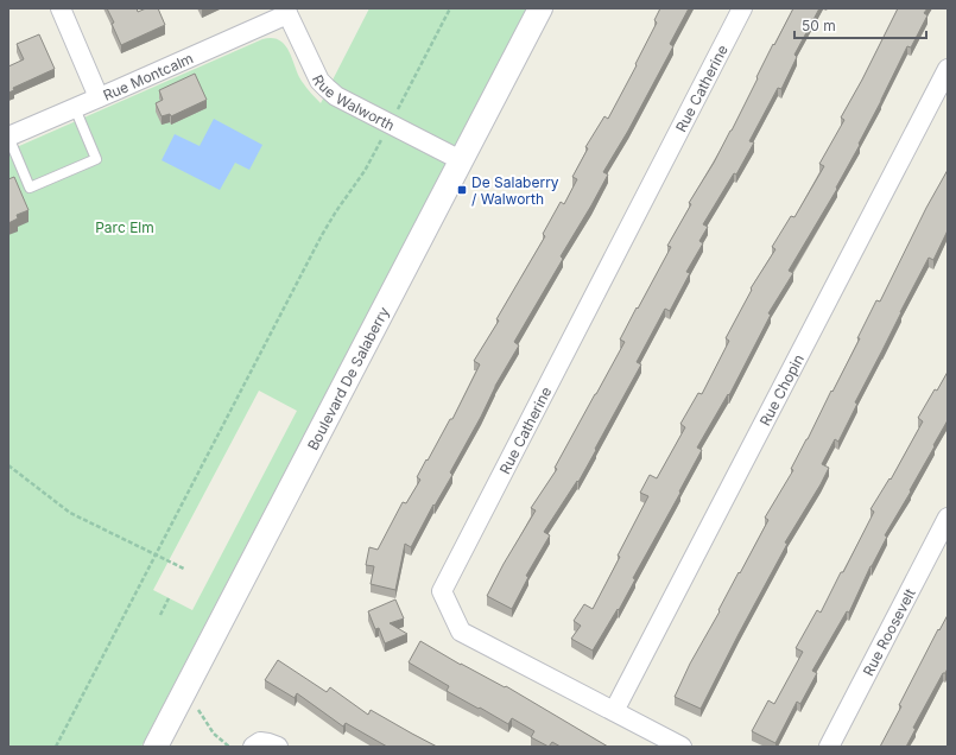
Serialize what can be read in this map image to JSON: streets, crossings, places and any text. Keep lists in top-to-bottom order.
{
  "streets": {
    "street": [
      "Rue Montcalm",
      "Rue Catherine",
      "Rue Walworth",
      "Boulevard De Salaberry",
      "Rue Chopin",
      "Rue Roosevelt"
    ]
  },
  "crossings": [
    ["Rue Montcalm", "Rue Walworth"],
    ["Rue Catherine", "Rue Chopin"],
    ["Rue Walworth", "Boulevard De Salaberry"]
  ],
  "parks": ["Parc Elm"],
  "places": {
    "transit": ["De Salaberry / Walworth"]
  },
  "scale_bar": "50 m"
}
